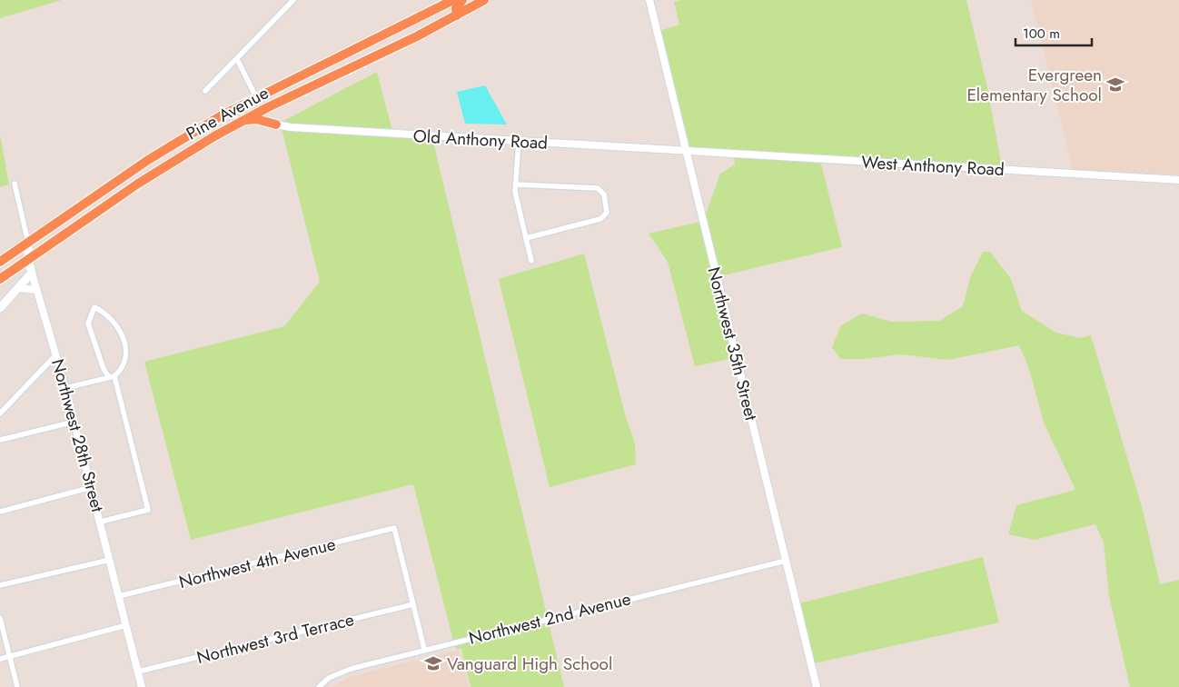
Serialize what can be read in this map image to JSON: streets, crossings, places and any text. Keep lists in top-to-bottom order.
{
  "streets": {
    "highway": ["Pine Avenue"],
    "main road": ["Northwest 28th Street"],
    "street": [
      "Old Anthony Road",
      "West Anthony Road",
      "Northwest 35th Street",
      "Northwest 4th Avenue",
      "Northwest 2nd Avenue",
      "Northwest 3rd Terrace"
    ]
  },
  "crossings": [
    ["Pine Avenue", "Northwest 28th Street"],
    ["Old Anthony Road", "West Anthony Road"],
    ["Old Anthony Road", "Northwest 35th Street"],
    ["West Anthony Road", "Northwest 35th Street"],
    ["Northwest 35th Street", "Northwest 2nd Avenue"],
    ["Northwest 28th Street", "Northwest 4th Avenue"],
    ["Northwest 28th Street", "Northwest 3rd Terrace"],
    ["Northwest 4th Avenue", "Northwest 3rd Terrace"]
  ],
  "places": {
    "school or university": ["Evergreen Elementary School", "Vanguard High School"]
  },
  "scale_bar": "100 m"
}
